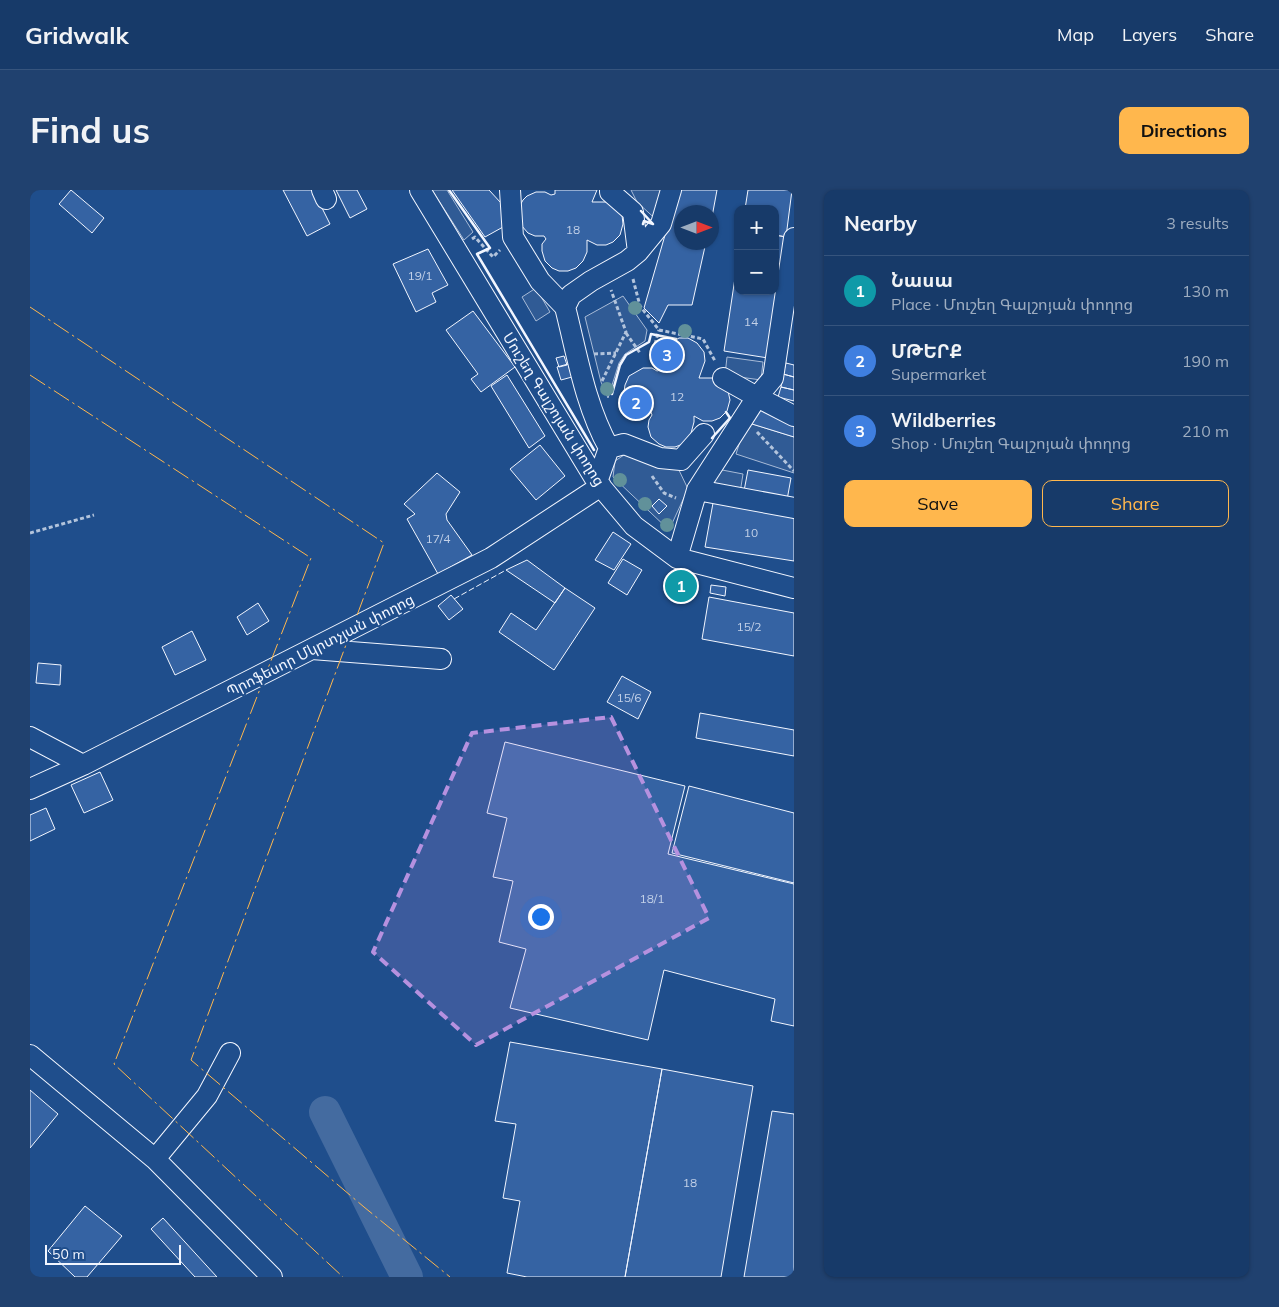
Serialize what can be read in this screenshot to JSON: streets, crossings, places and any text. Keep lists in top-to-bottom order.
{
  "streets": {
    "street": ["Մուշեղ Գալշոյան փողոց", "Պրոֆեսոր Մկրտչյան փողոց"]
  },
  "crossings": [
    ["Մուշեղ Գալշոյան փողոց", "Պրոֆեսոր Մկրտչյան փողոց"]
  ],
  "house_numbers": [
    "18",
    "19/1",
    "14",
    "12",
    "10",
    "17/4",
    "15/2",
    "15/6",
    "18/1",
    "18"
  ],
  "scale_bar": "50 m",
  "north": "right",
  "page": {
    "header": "Gridwalk",
    "nav": ["Map", "Layers", "Share"],
    "buttons": [
      "Directions",
      ["Save", "Share"]
    ],
    "title": "Find us",
    "heading": ["Nearby", "3 results"],
    "map_buttons": ["+", "−"],
    "list": [
      {
        "mark": "1",
        "name": "Նասա",
        "note": "Place · Մուշեղ Գալշոյան փողոց",
        "value": "130 m"
      },
      {
        "mark": "2",
        "name": "ՄԹԵՐՔ",
        "note": "Supermarket",
        "value": "190 m"
      },
      {
        "mark": "3",
        "name": "Wildberries",
        "note": "Shop · Մուշեղ Գալշոյան փողոց",
        "value": "210 m"
      }
    ],
    "pins": ["3", "2", "1"],
    "scale": "50 m"
  }
}
